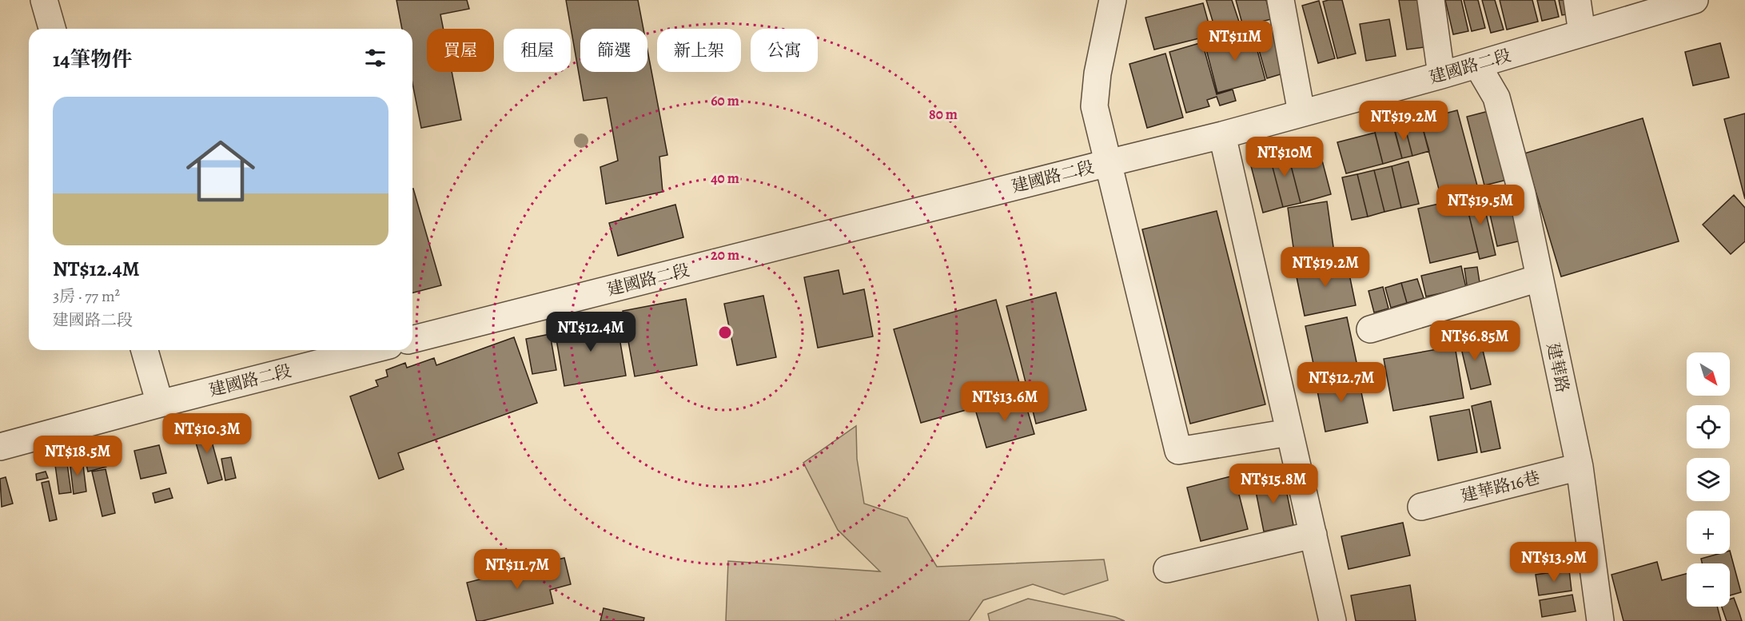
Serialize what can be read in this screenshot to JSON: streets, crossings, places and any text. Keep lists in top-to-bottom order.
{
  "streets": {
    "street": ["建國路二段", "建華路", "建華路16巷"]
  },
  "crossings": [
    ["建國路二段", "建華路"],
    ["建華路", "建華路16巷"]
  ],
  "north": "bottom right",
  "page": {
    "price": [
      "NT$11M",
      "NT$19.2M",
      "NT$10M",
      "NT$19.5M",
      "NT$19.2M",
      "NT$12.4M",
      "NT$6.85M",
      "NT$12.7M",
      "NT$13.6M",
      "NT$10.3M",
      "NT$18.5M",
      "NT$15.8M",
      "NT$13.9M",
      "NT$11.7M"
    ],
    "chip": [
      "買屋",
      "租屋",
      "篩選",
      "新上架",
      "公寓"
    ],
    "heading": "14筆物件",
    "list": [
      {
        "name": "NT$12.4M",
        "note": "3房 · 77 m² · 建國路二段"
      }
    ],
    "map_buttons": ["+", "−"]
  },
  "rings": [
    "60 m",
    "80 m",
    "40 m",
    "20 m"
  ]
}
